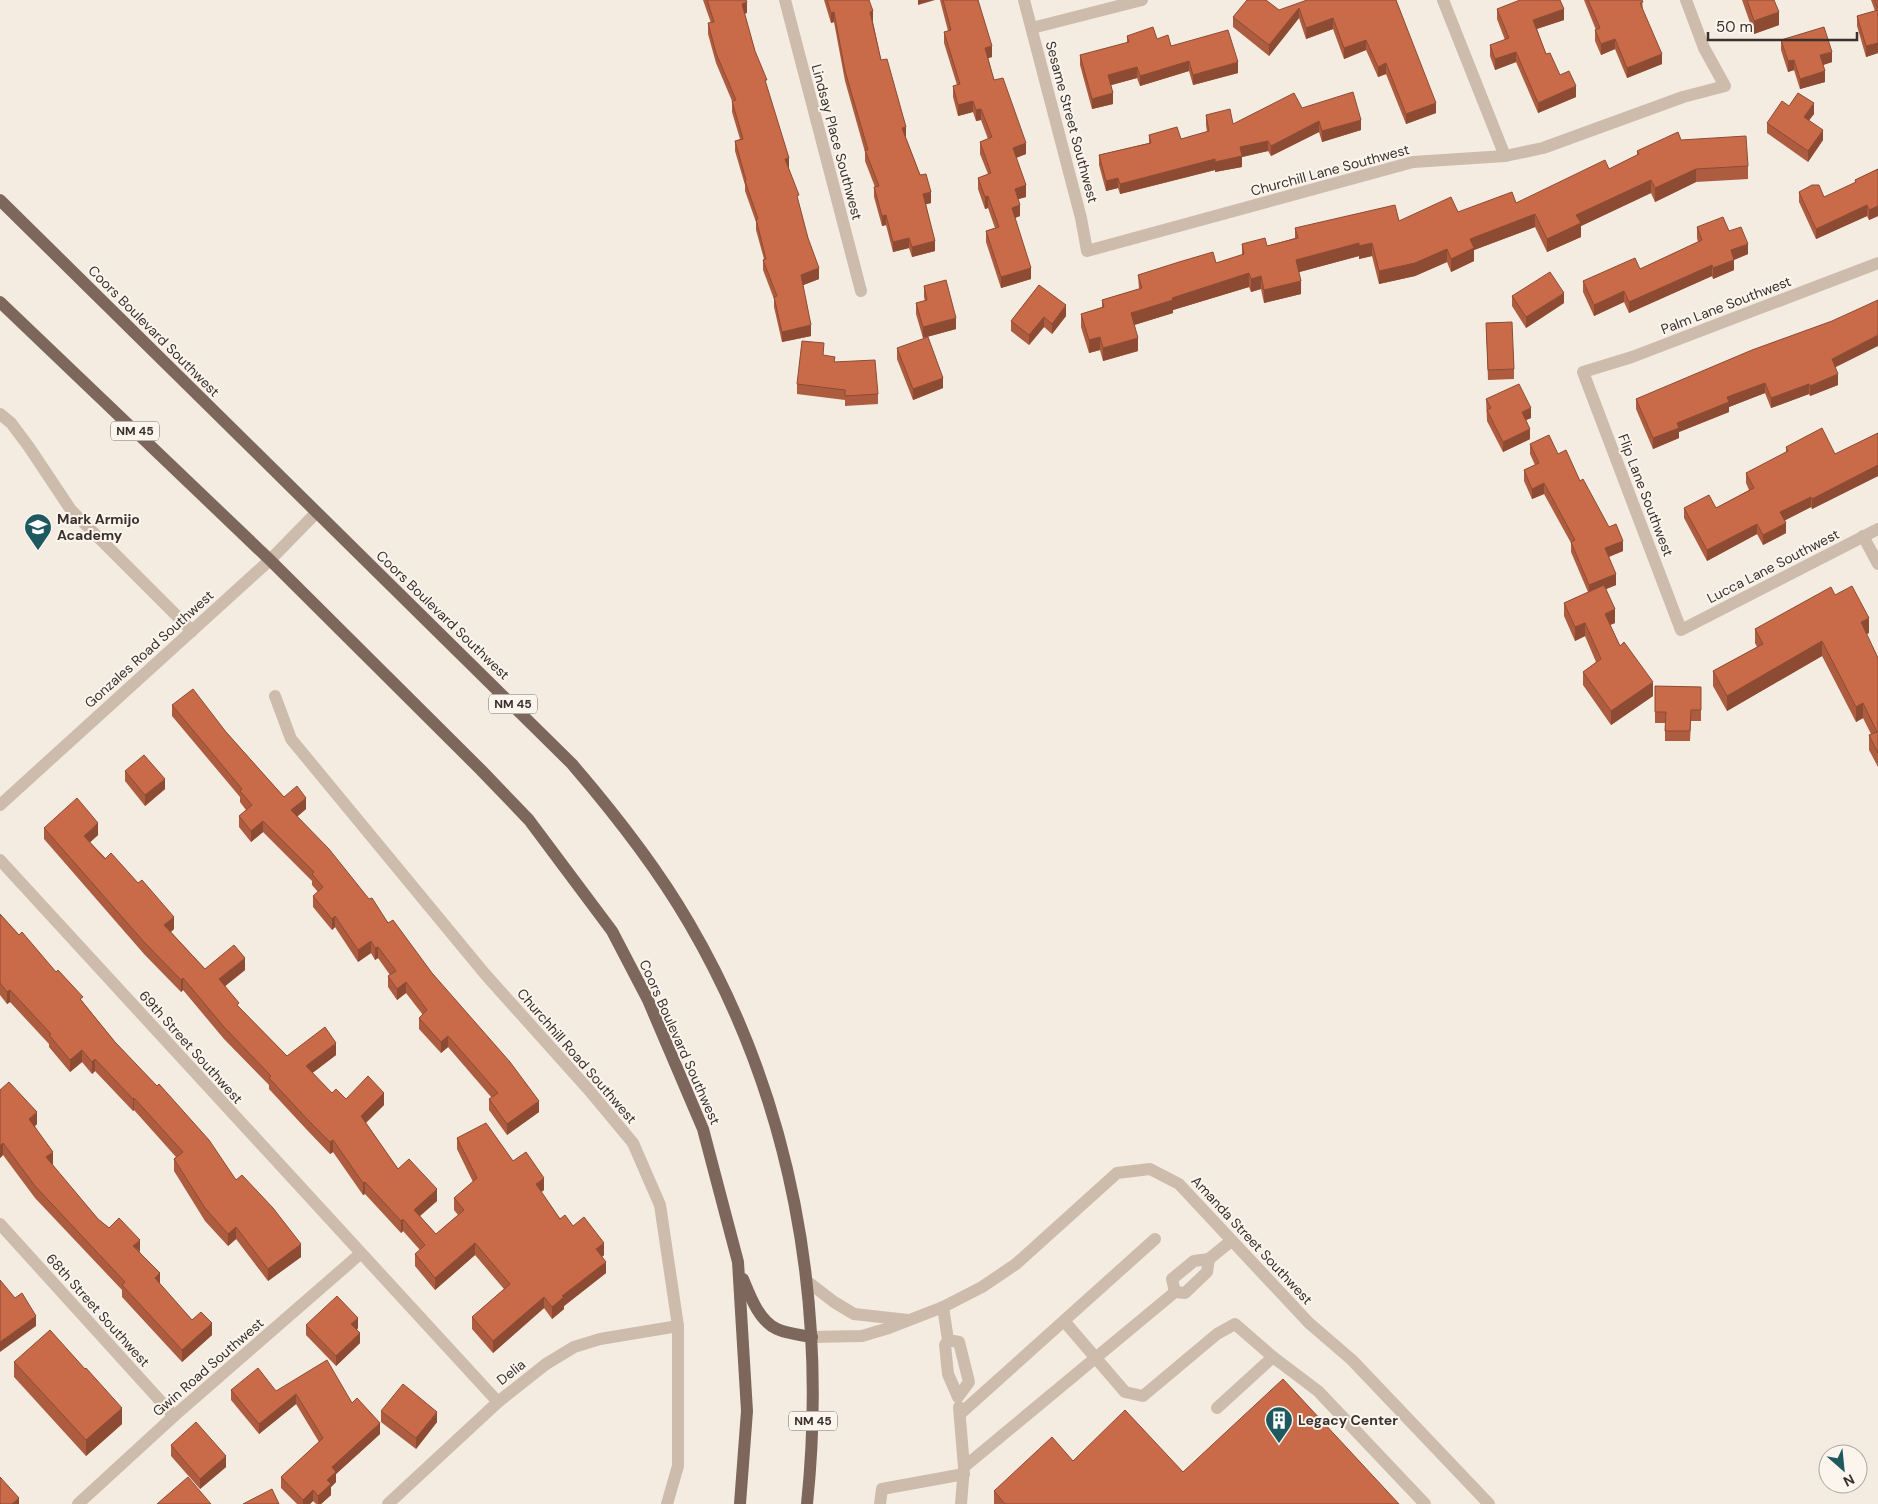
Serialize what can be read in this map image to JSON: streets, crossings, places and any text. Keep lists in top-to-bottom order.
{
  "streets": {
    "main road": ["Coors Boulevard Southwest", "NM 45"],
    "street": [
      "Sesame Street Southwest",
      "Lindsay Place Southwest",
      "Churchill Lane Southwest",
      "Palm Lane Southwest",
      "Flip Lane Southwest",
      "Lucca Lane Southwest",
      "Gonzales Road Southwest",
      "69th Street Southwest",
      "Churchhill Road Southwest",
      "Amanda Street Southwest",
      "68th Street Southwest",
      "Gwin Road Southwest",
      "Delia"
    ]
  },
  "crossings": [
    ["Sesame Street Southwest", "Churchill Lane Southwest"],
    ["Palm Lane Southwest", "Flip Lane Southwest"],
    ["Coors Boulevard Southwest", "Gonzales Road Southwest"],
    ["Coors Boulevard Southwest", "Amanda Street Southwest"],
    ["Flip Lane Southwest", "Lucca Lane Southwest"],
    ["69th Street Southwest", "Gwin Road Southwest"],
    ["69th Street Southwest", "Delia"],
    ["Churchhill Road Southwest", "Delia"],
    ["68th Street Southwest", "Gwin Road Southwest"],
    ["Gwin Road Southwest", "Delia"]
  ],
  "places": {
    "school or university": ["Mark Armijo Academy"],
    "building": ["Legacy Center"]
  },
  "scale_bar": "50 m",
  "north": "bottom right"
}
